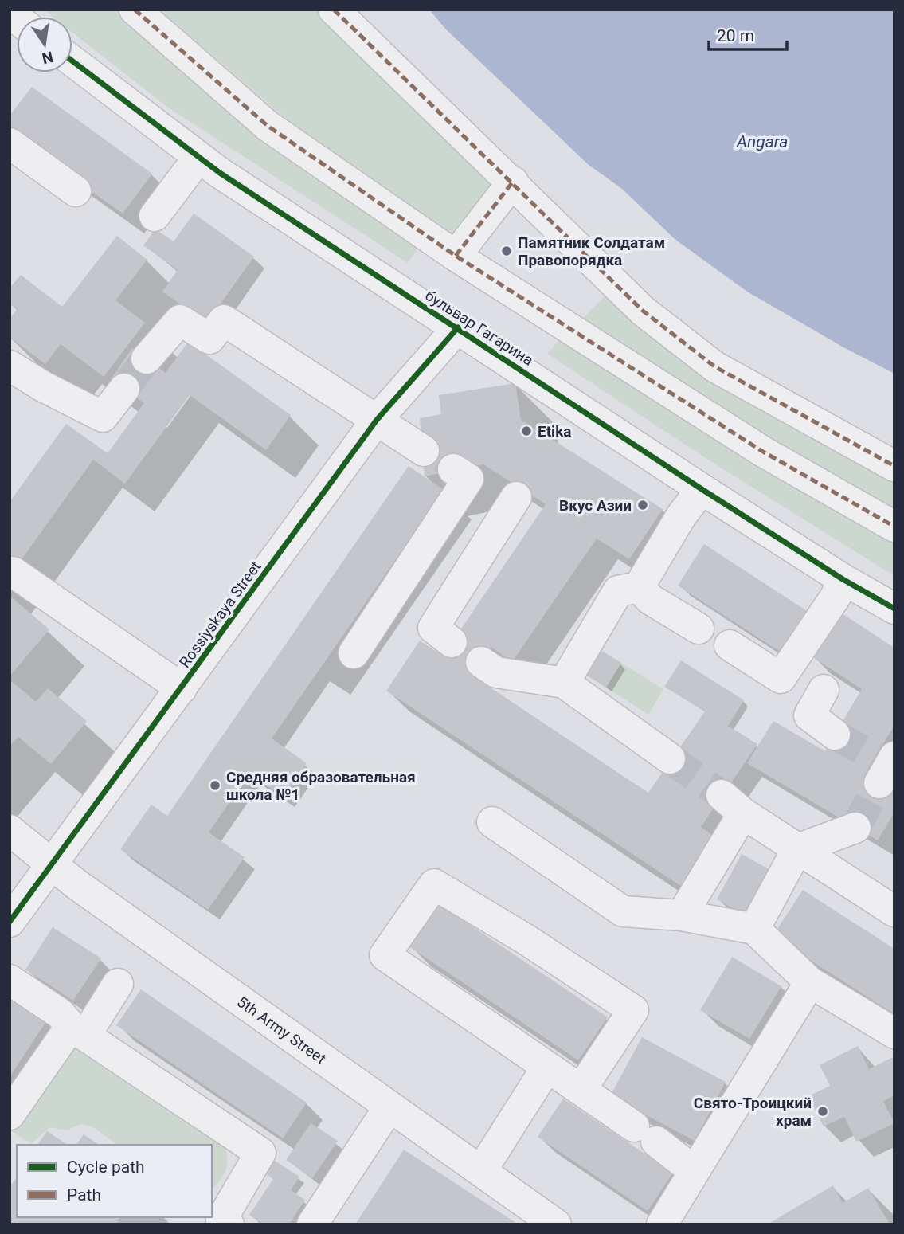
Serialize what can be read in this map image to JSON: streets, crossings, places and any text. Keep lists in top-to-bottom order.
{
  "streets": {
    "street": ["бульвар Гагарина", "Rossiyskaya Street", "5th Army Street"]
  },
  "crossings": [
    ["бульвар Гагарина", "Rossiyskaya Street"],
    ["Rossiyskaya Street", "5th Army Street"]
  ],
  "water": ["Angara"],
  "places": [
    "Памятник Солдатам Правопорядка",
    "Etika",
    "Вкус Азии",
    "Средняя образовательная школа №1",
    "Свято-Троицкий храм"
  ],
  "legend": ["Cycle path", "Path"],
  "scale_bar": "20 m",
  "north": "bottom"
}
